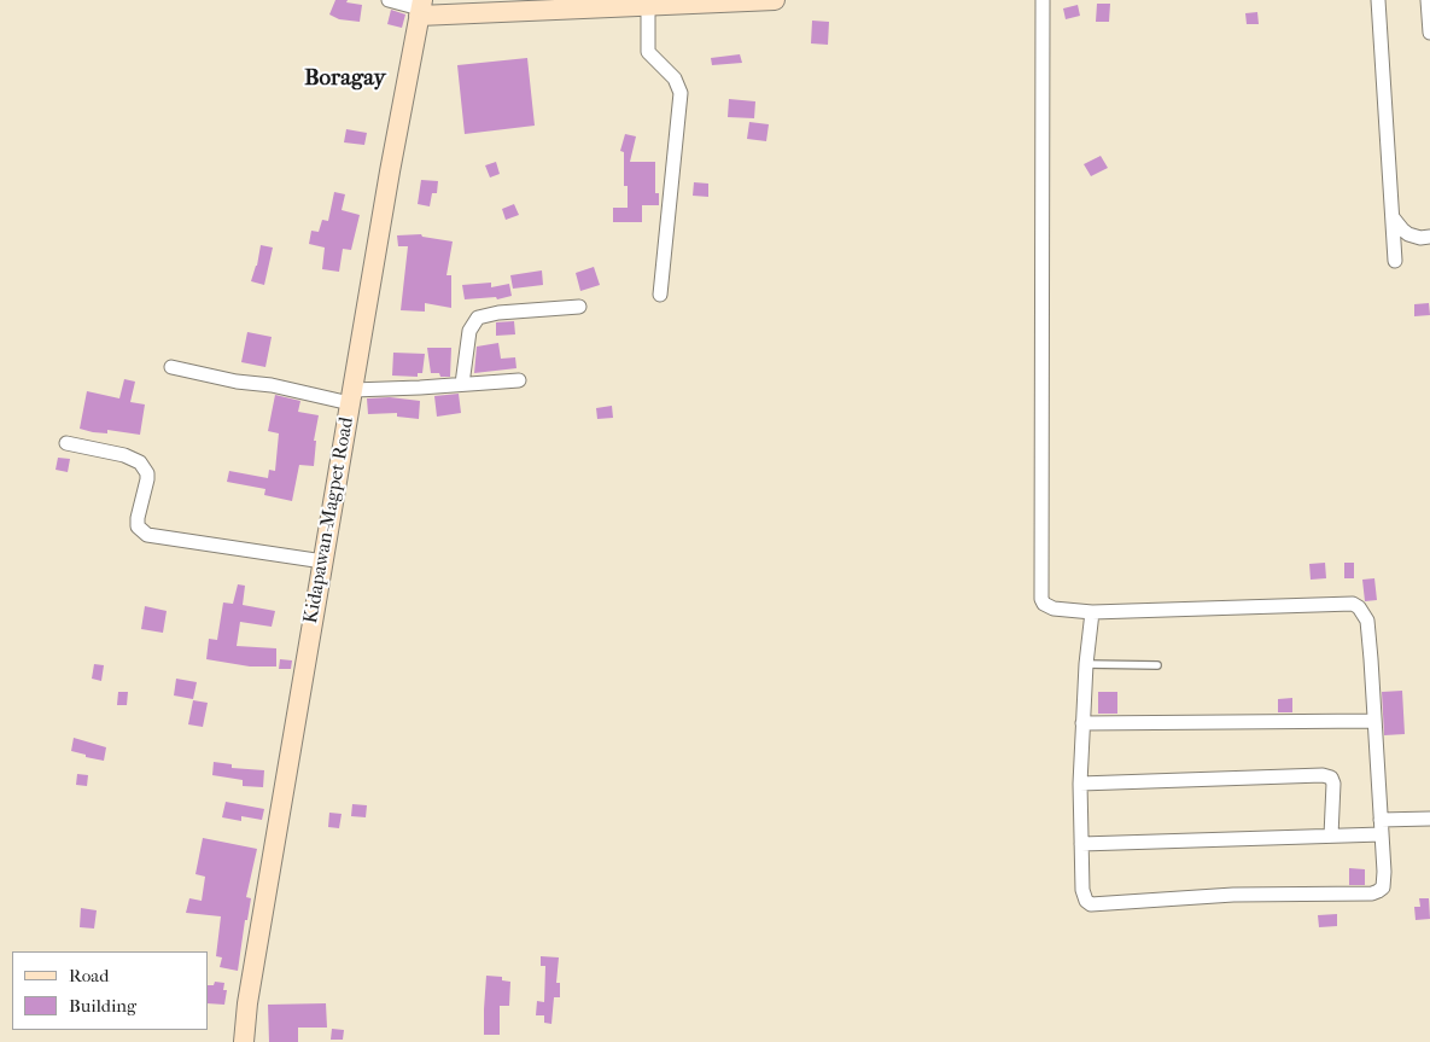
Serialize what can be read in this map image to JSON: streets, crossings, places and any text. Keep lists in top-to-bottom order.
{
  "streets": {
    "main road": ["Kidapawan-Magpet Road"]
  },
  "districts": ["Boragay"],
  "legend": ["Road", "Building"]
}
